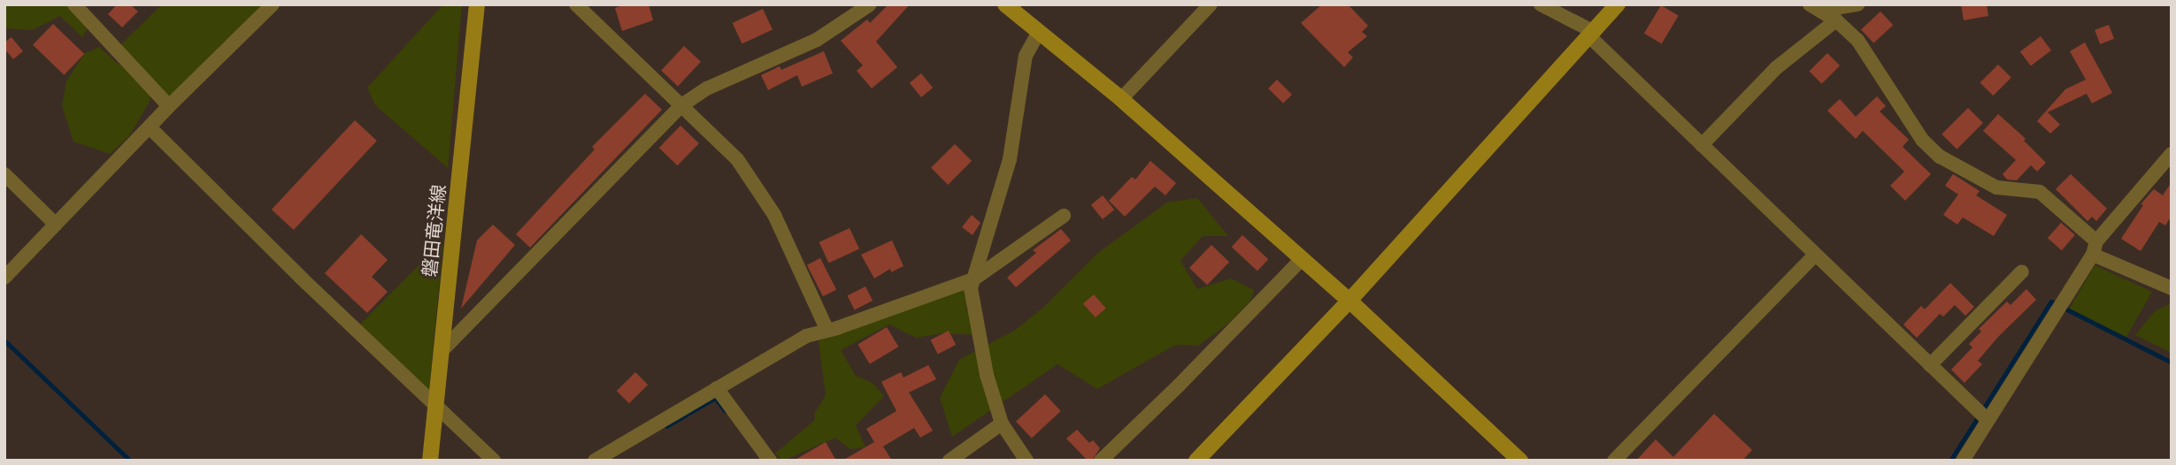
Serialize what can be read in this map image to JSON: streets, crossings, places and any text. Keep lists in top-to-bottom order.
{
  "streets": {
    "street": ["磐田竜洋線"]
  }
}
